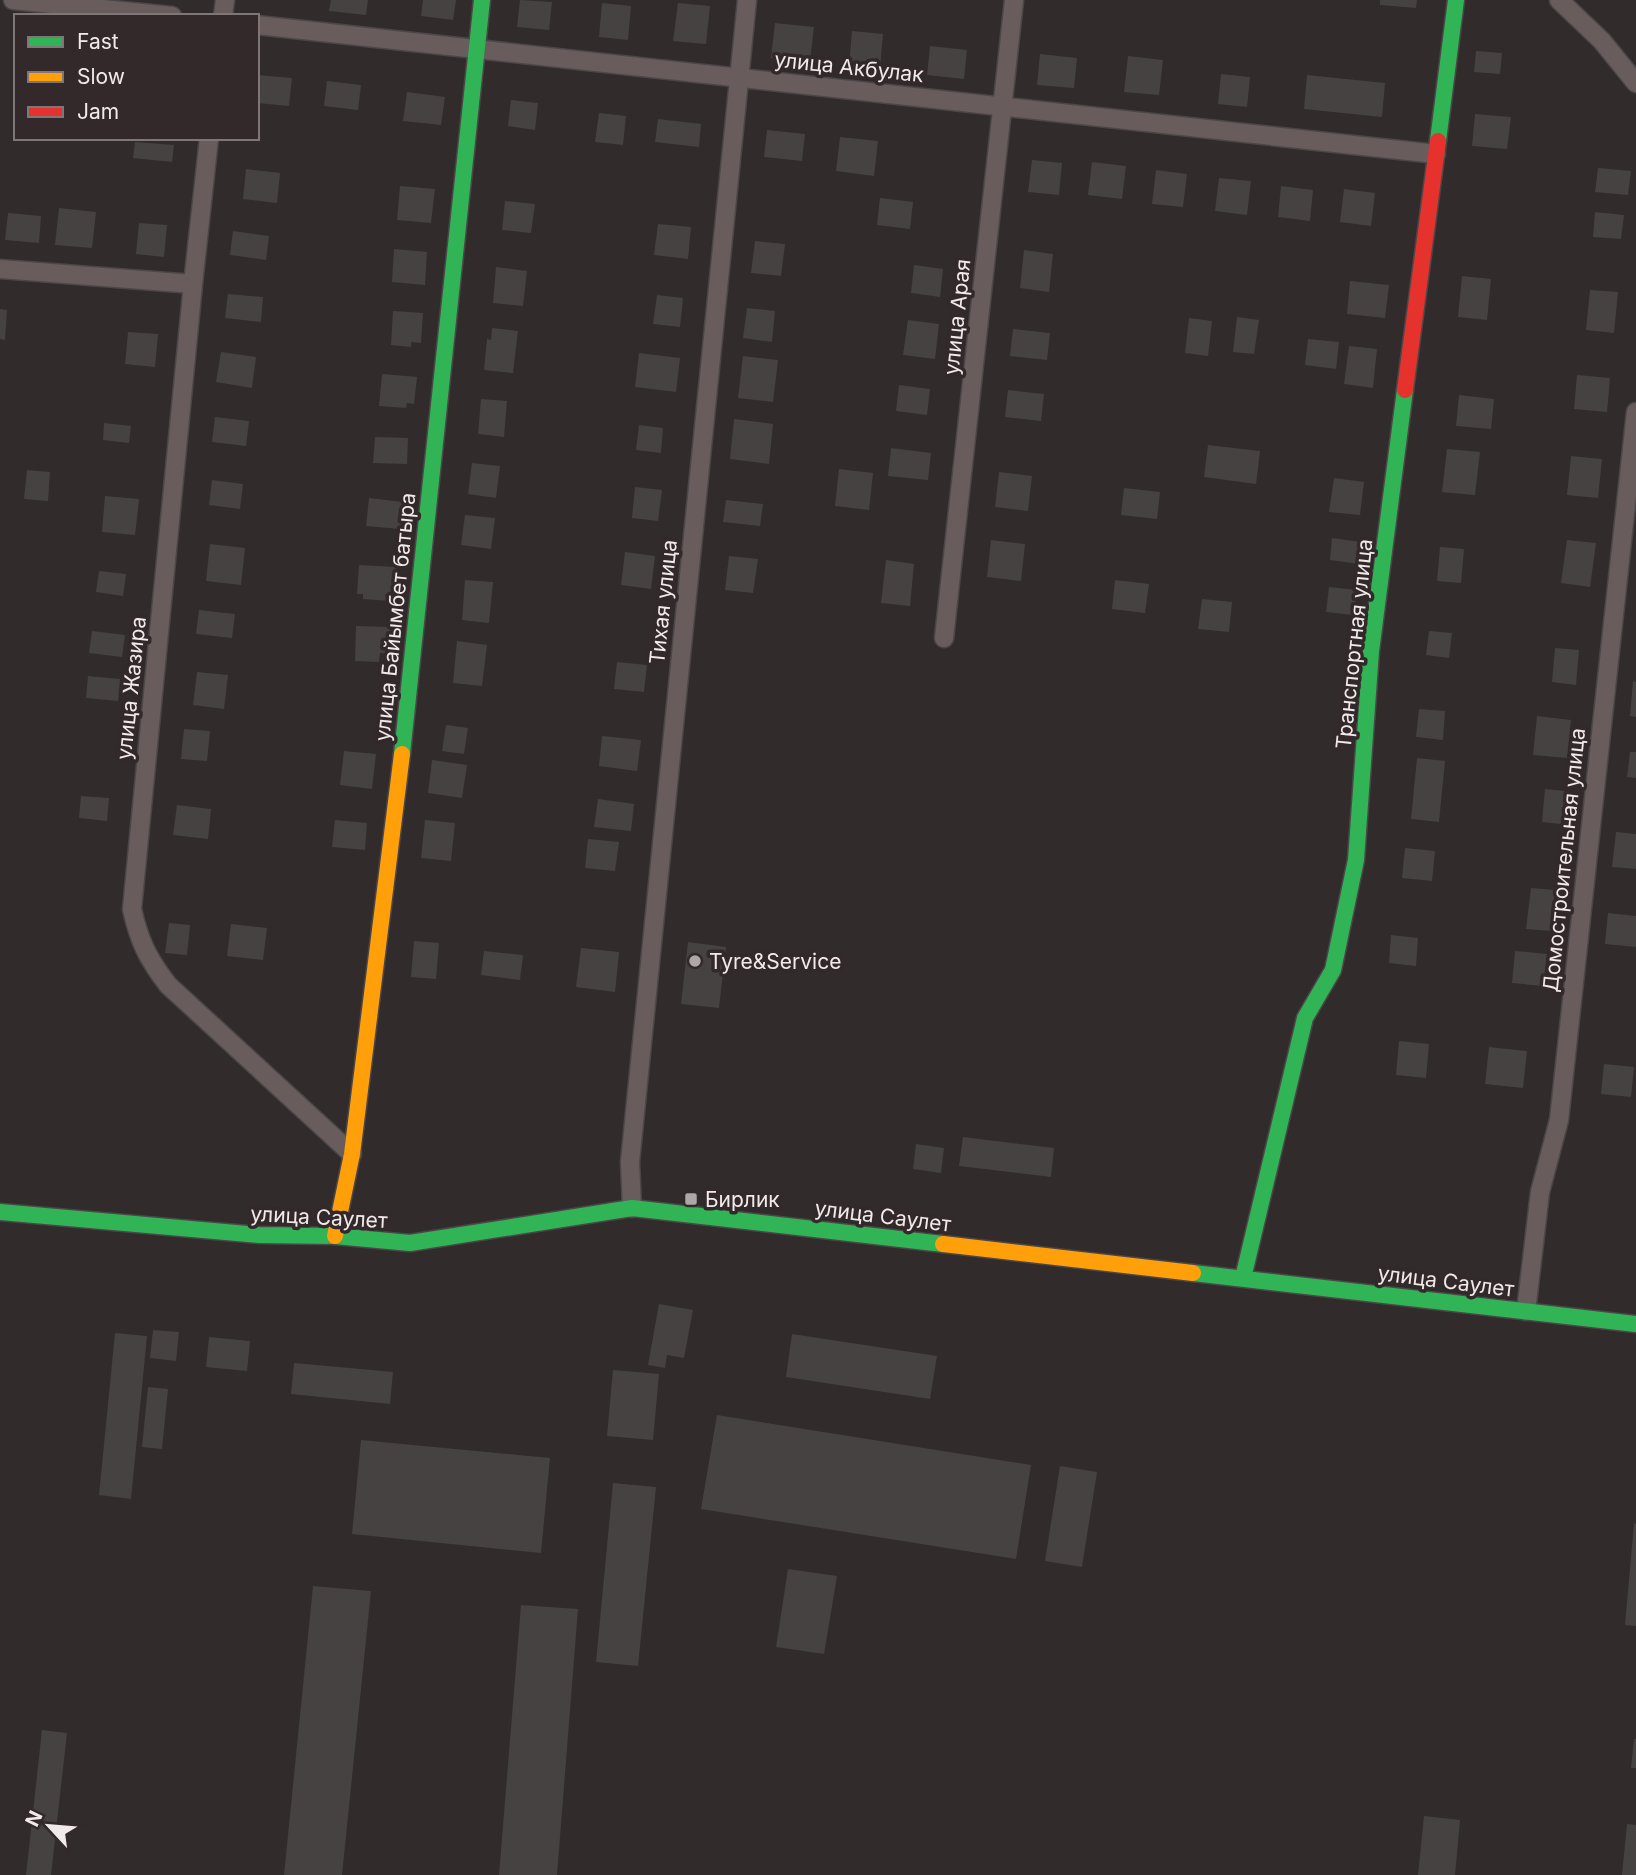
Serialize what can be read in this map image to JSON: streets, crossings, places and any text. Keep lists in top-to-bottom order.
{
  "streets": {
    "street": [
      "улица Акбулак",
      "улица Арая",
      "Тихая улица",
      "улица Байымбет батыра",
      "Транспортная улица",
      "улица Жазира",
      "Домостроительная улица",
      "улица Саулет"
    ]
  },
  "crossings": [
    ["улица Акбулак", "улица Арая"],
    ["улица Акбулак", "Тихая улица"],
    ["улица Акбулак", "улица Байымбет батыра"],
    ["улица Акбулак", "Транспортная улица"],
    ["Тихая улица", "улица Саулет"],
    ["улица Байымбет батыра", "улица Жазира"],
    ["улица Байымбет батыра", "улица Саулет"],
    ["Транспортная улица", "улица Саулет"],
    ["Домостроительная улица", "улица Саулет"]
  ],
  "places": {
    "other": ["Tyre&Service"],
    "transit": ["Бирлик"]
  },
  "legend": ["Fast", "Slow", "Jam"],
  "north": "top left"
}
